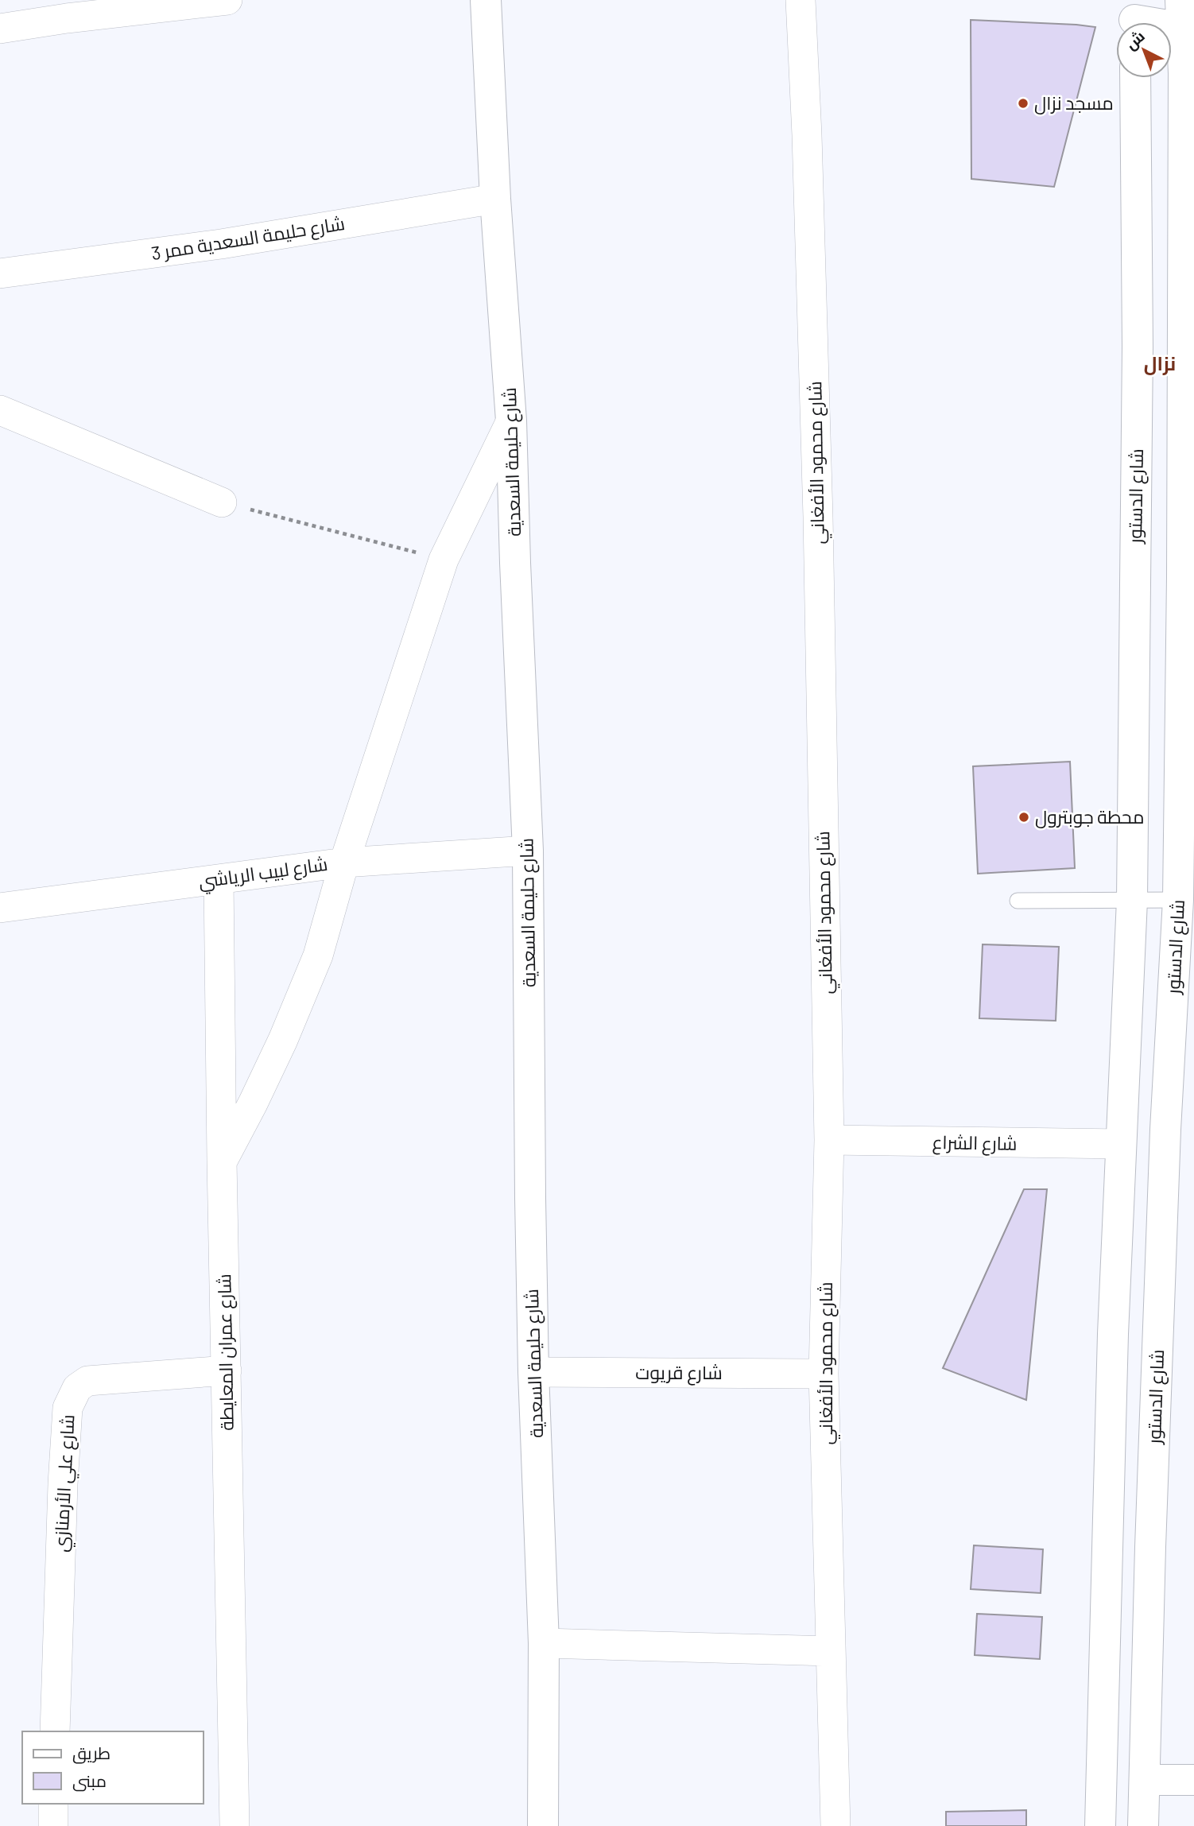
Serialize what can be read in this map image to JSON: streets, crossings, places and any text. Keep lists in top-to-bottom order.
{
  "streets": {
    "main road": ["شارع حليمة السعدية", "شارع الدستور"],
    "street": [
      "شارع حليمة السعدية ممر 3",
      "شارع محمود الأفغاني",
      "شارع لبيب الرياشي",
      "شارع الشراع",
      "شارع عمران المعايطة",
      "شارع قريوت",
      "شارع علي الأرمنازي"
    ]
  },
  "crossings": [
    ["شارع حليمة السعدية ممر 3", "شارع حليمة السعدية"],
    ["شارع حليمة السعدية", "شارع لبيب الرياشي"],
    ["شارع حليمة السعدية", "شارع قريوت"],
    ["شارع محمود الأفغاني", "شارع الشراع"],
    ["شارع محمود الأفغاني", "شارع قريوت"],
    ["شارع الدستور", "شارع الشراع"],
    ["شارع لبيب الرياشي", "شارع عمران المعايطة"],
    ["شارع عمران المعايطة", "شارع علي الأرمنازي"]
  ],
  "districts": ["نزال"],
  "places": ["مسجد نزال", "محطة جوبترول"],
  "legend": ["طريق", "مبنى"],
  "north": "top left"
}
